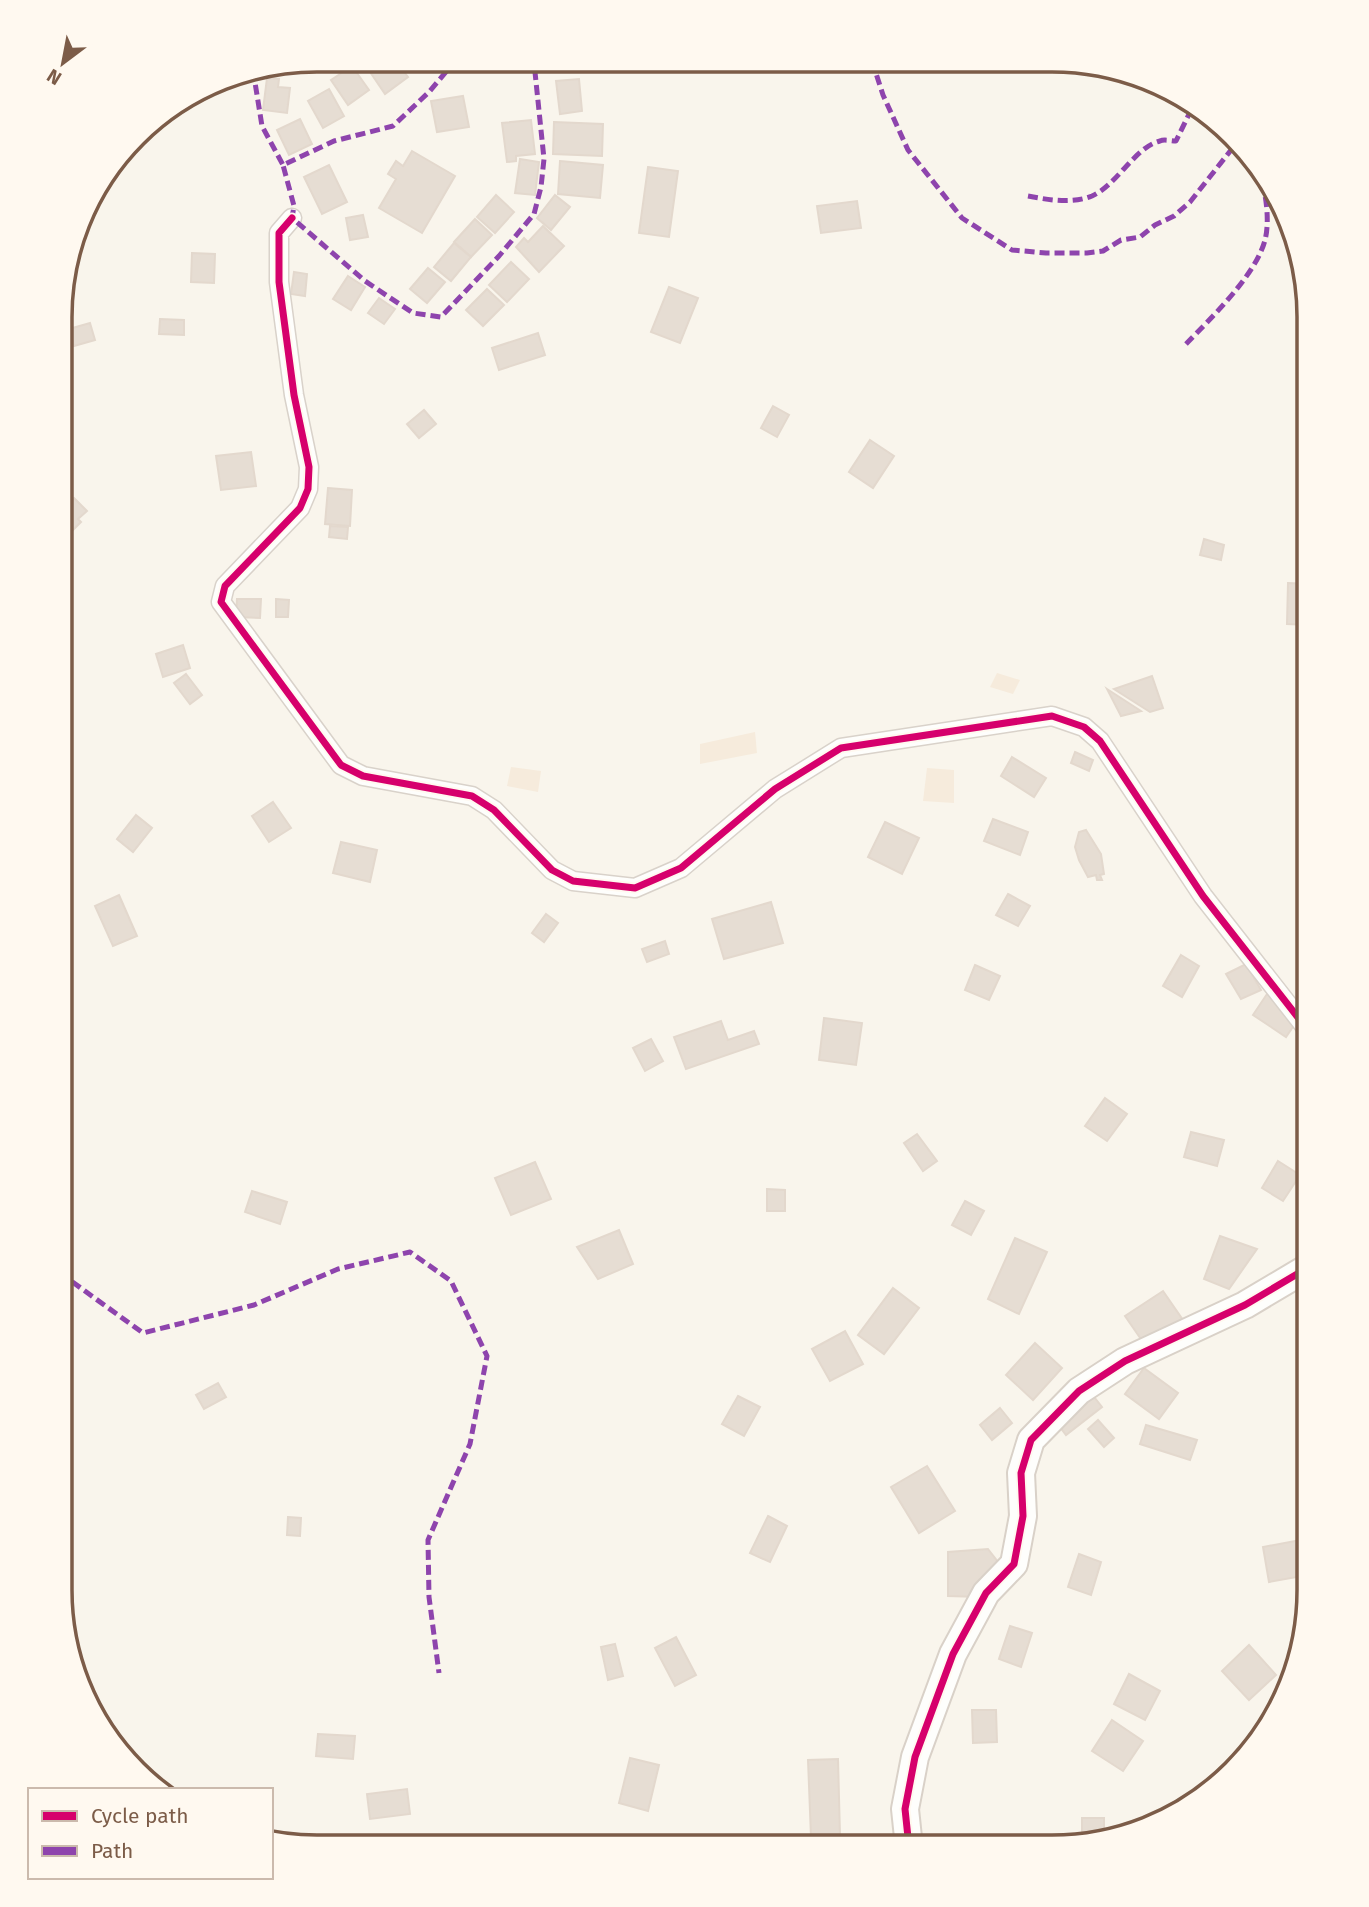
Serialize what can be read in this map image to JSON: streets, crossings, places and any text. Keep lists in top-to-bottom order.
{
  "legend": ["Cycle path", "Path"],
  "north": "bottom left"
}
